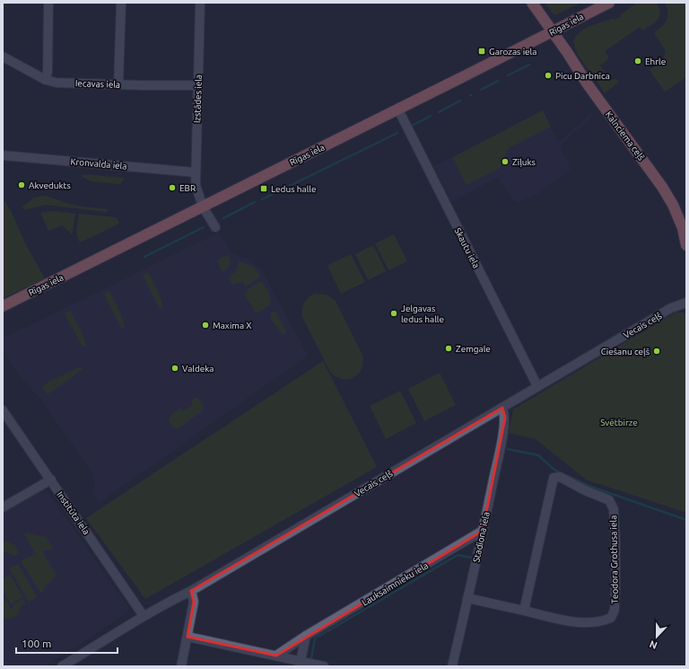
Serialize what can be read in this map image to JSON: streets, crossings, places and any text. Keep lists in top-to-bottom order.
{
  "streets": {
    "main road": ["Rīgas iela", "Kalnciema ceļš"],
    "street": [
      "Iecavas iela",
      "Izstādes iela",
      "Kronvalda iela",
      "Skautu iela",
      "Vecais ceļš",
      "Institūta iela",
      "Stadiona iela",
      "Teodora Grothusa iela",
      "Lauksaimnieku iela"
    ]
  },
  "crossings": [
    ["Rīgas iela", "Izstādes iela"],
    ["Rīgas iela", "Kalnciema ceļš"],
    ["Rīgas iela", "Skautu iela"],
    ["Iecavas iela", "Izstādes iela"],
    ["Izstādes iela", "Kronvalda iela"],
    ["Skautu iela", "Vecais ceļš"],
    ["Vecais ceļš", "Institūta iela"],
    ["Vecais ceļš", "Stadiona iela"],
    ["Stadiona iela", "Teodora Grothusa iela"],
    ["Stadiona iela", "Lauksaimnieku iela"]
  ],
  "parks": ["Svētbirze"],
  "places": {
    "transit": ["Garozas iela", "Ledus halle"],
    "other": [
      "Ehrle",
      "Picu Darbnīca",
      "Zīļuks",
      "Akvedukts",
      "EBR",
      "Jelgavas ledus halle",
      "Maxima X",
      "Zemgale",
      "Ciešanu ceļš",
      "Valdeka"
    ]
  },
  "scale_bar": "100 m",
  "north": "bottom"
}
